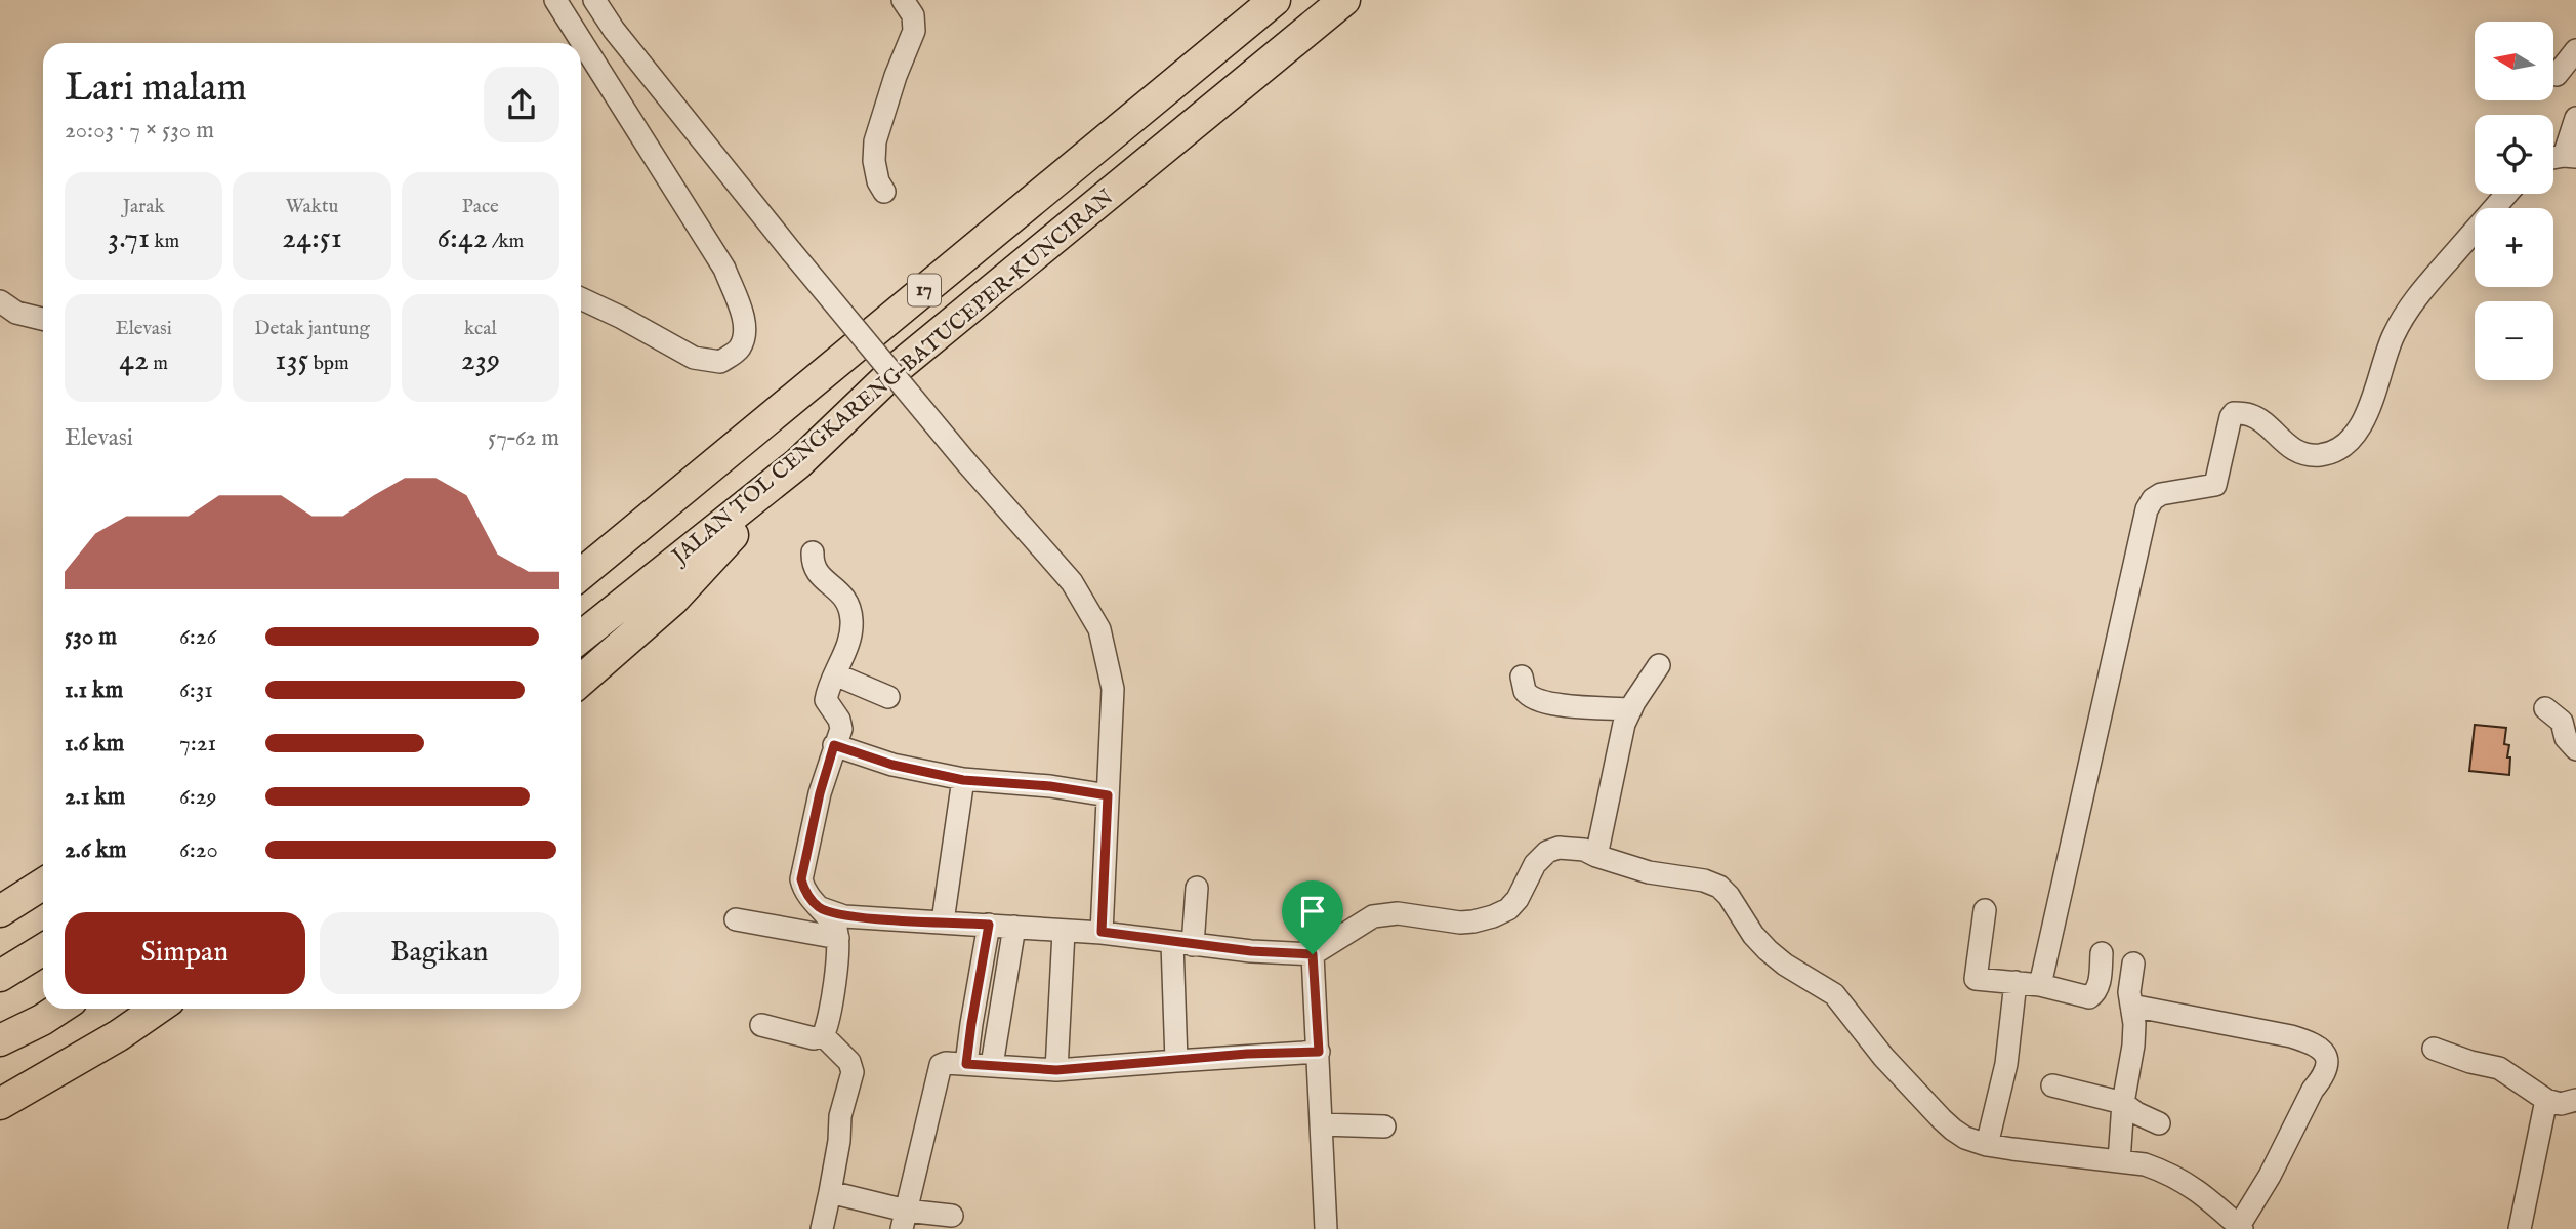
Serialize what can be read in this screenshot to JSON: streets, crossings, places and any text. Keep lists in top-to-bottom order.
{
  "streets": {
    "highway": ["17", "JALAN TOL CENGKARENG–BATUCEPER–KUNCIRAN"]
  },
  "north": "left",
  "page": {
    "map_buttons": ["+", "−"],
    "heading": ["Lari malam", "20:03 · 7 × 530 m"],
    "stats": [
      ["Jarak", "3.71 km"],
      ["Waktu", "24:51"],
      ["Pace", "6:42 /km"],
      ["Elevasi", "42 m"],
      ["Detak jantung", "135 bpm"],
      ["kcal", "239"]
    ],
    "chart": ["Elevasi", "57–62 m"],
    "list": [
      {
        "name": "530 m",
        "note": "6:26"
      },
      {
        "name": "1.1 km",
        "note": "6:31"
      },
      {
        "name": "1.6 km",
        "note": "7:21"
      },
      {
        "name": "2.1 km",
        "note": "6:29"
      },
      {
        "name": "2.6 km",
        "note": "6:20"
      }
    ],
    "buttons": ["Simpan", "Bagikan"]
  }
}
